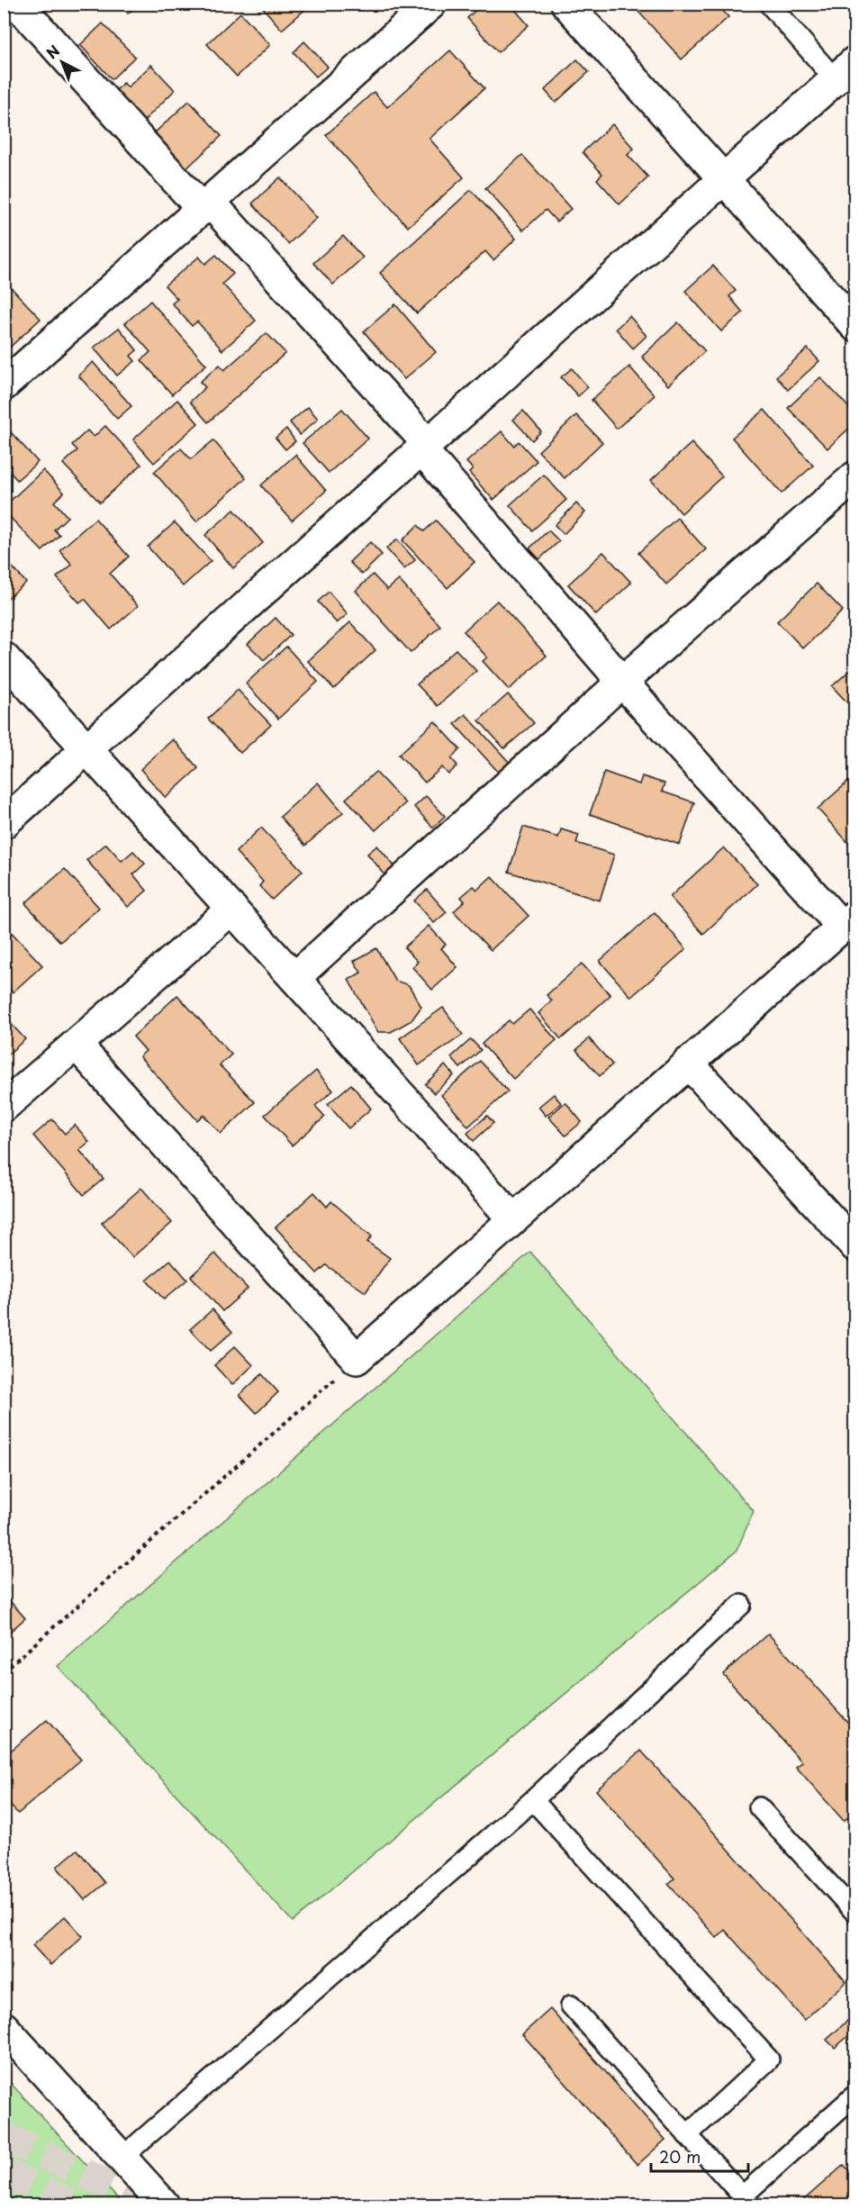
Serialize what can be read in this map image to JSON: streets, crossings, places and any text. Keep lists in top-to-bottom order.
{
  "scale_bar": "20 m",
  "north": "top left"
}
